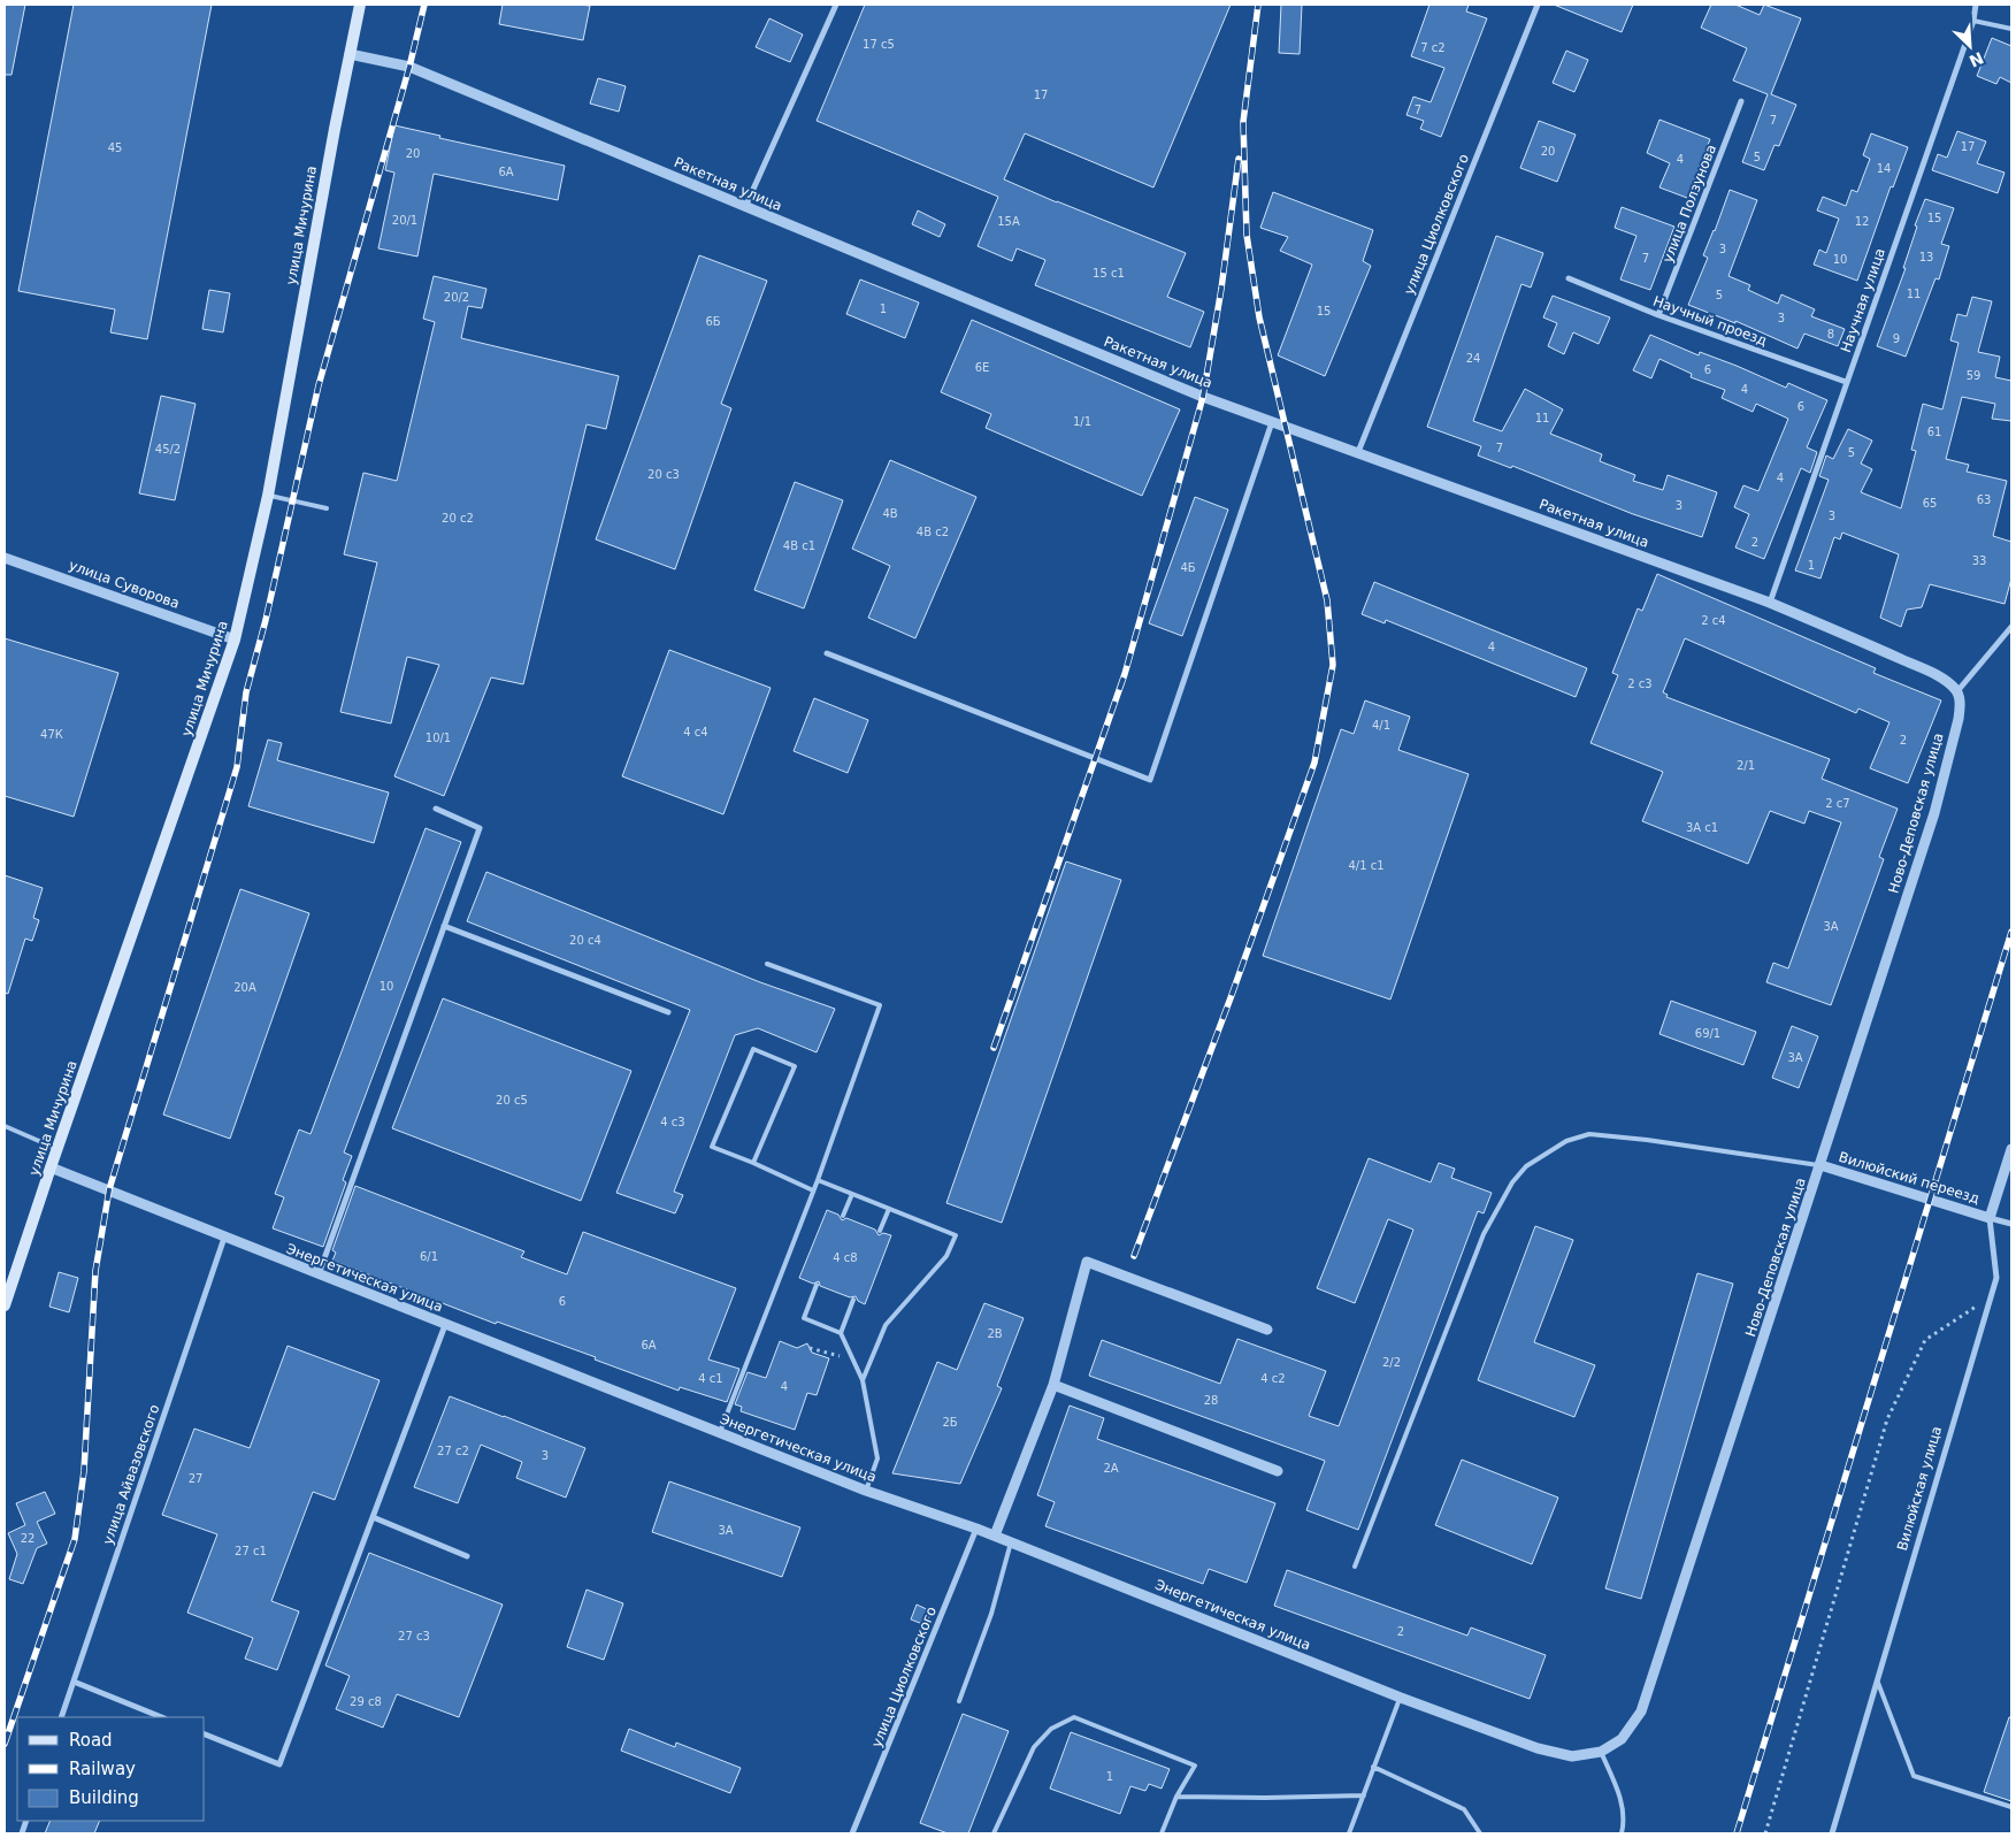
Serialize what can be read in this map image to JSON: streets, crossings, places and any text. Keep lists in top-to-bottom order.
{
  "streets": {
    "main road": ["улица Мичурина"],
    "street": [
      "Ракетная улица",
      "улица Ползунова",
      "улица Циолковского",
      "Научная улица",
      "Научный проезд",
      "улица Суворова",
      "Ново-Деповская улица",
      "Вилюйский переезд",
      "Энергетическая улица",
      "улица Айвазовского",
      "Вилюйская улица"
    ]
  },
  "crossings": [
    ["Ракетная улица", "улица Циолковского"],
    ["Ракетная улица", "улица Мичурина"],
    ["Ракетная улица", "Научная улица"],
    ["Ракетная улица", "Ново-Деповская улица"],
    ["улица Ползунова", "Научный проезд"],
    ["улица Циолковского", "Энергетическая улица"],
    ["улица Мичурина", "улица Суворова"],
    ["улица Мичурина", "Энергетическая улица"],
    ["Научная улица", "Научный проезд"],
    ["Ново-Деповская улица", "Вилюйский переезд"],
    ["Ново-Деповская улица", "Энергетическая улица"],
    ["Вилюйский переезд", "Вилюйская улица"],
    ["Энергетическая улица", "улица Айвазовского"]
  ],
  "house_numbers": [
    "17 с5",
    "7 с2",
    "17",
    "7",
    "7",
    "17",
    "45",
    "20",
    "20",
    "5",
    "4",
    "14",
    "6А",
    "15",
    "20/1",
    "15А",
    "12",
    "3",
    "13",
    "7",
    "10",
    "15 с1",
    "11",
    "5",
    "20/2",
    "1",
    "15",
    "3",
    "6Б",
    "8",
    "9",
    "24",
    "6Е",
    "6",
    "59",
    "4",
    "6",
    "11",
    "1/1",
    "61",
    "7",
    "45/2",
    "5",
    "20 с3",
    "4",
    "63",
    "65",
    "3",
    "4В",
    "3",
    "20 с2",
    "4В с2",
    "2",
    "4В с1",
    "33",
    "1",
    "4Б",
    "2 с4",
    "4",
    "2 с3",
    "4/1",
    "4 с4",
    "47К",
    "10/1",
    "2",
    "2/1",
    "2 с7",
    "3А с1",
    "4/1 с1",
    "3А",
    "20 с4",
    "10",
    "20А",
    "69/1",
    "3А",
    "20 с5",
    "4 с3",
    "6/1",
    "4 с8",
    "6",
    "2В",
    "6А",
    "2/2",
    "4 с1",
    "4 с2",
    "4",
    "28",
    "2Б",
    "27 с2",
    "3",
    "2А",
    "27",
    "3А",
    "22",
    "27 с1",
    "2",
    "27 с3",
    "29 с8",
    "1"
  ],
  "legend": ["Road", "Railway", "Building"],
  "north": "bottom right"
}
